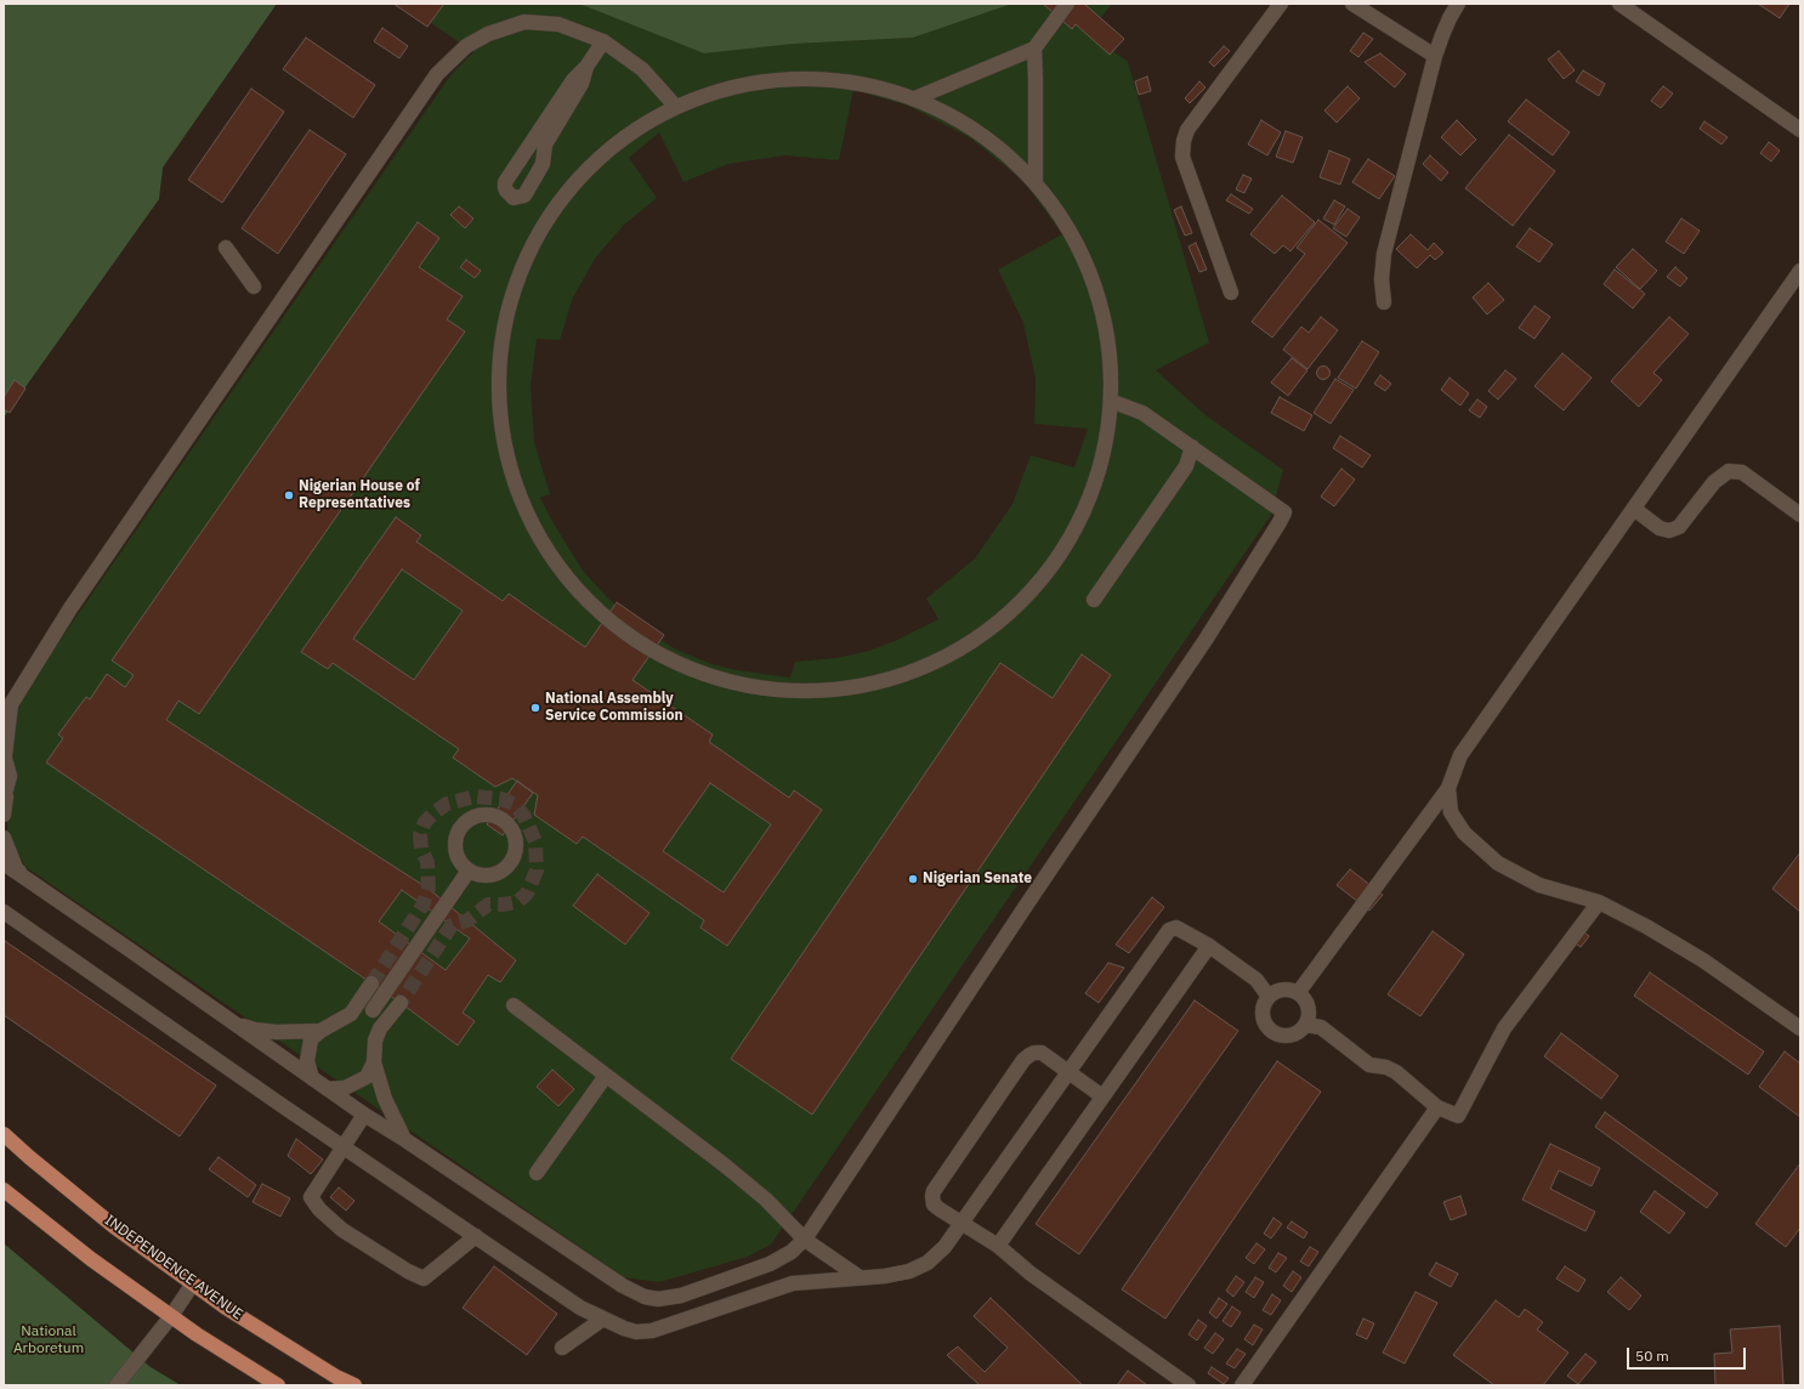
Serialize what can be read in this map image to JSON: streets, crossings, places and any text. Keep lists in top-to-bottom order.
{
  "streets": {
    "main road": ["INDEPENDENCE AVENUE"]
  },
  "parks": ["National Arboretum"],
  "places": ["Nigerian House of Representatives", "National Assembly Service Commission", "Nigerian Senate"],
  "scale_bar": "50 m"
}
